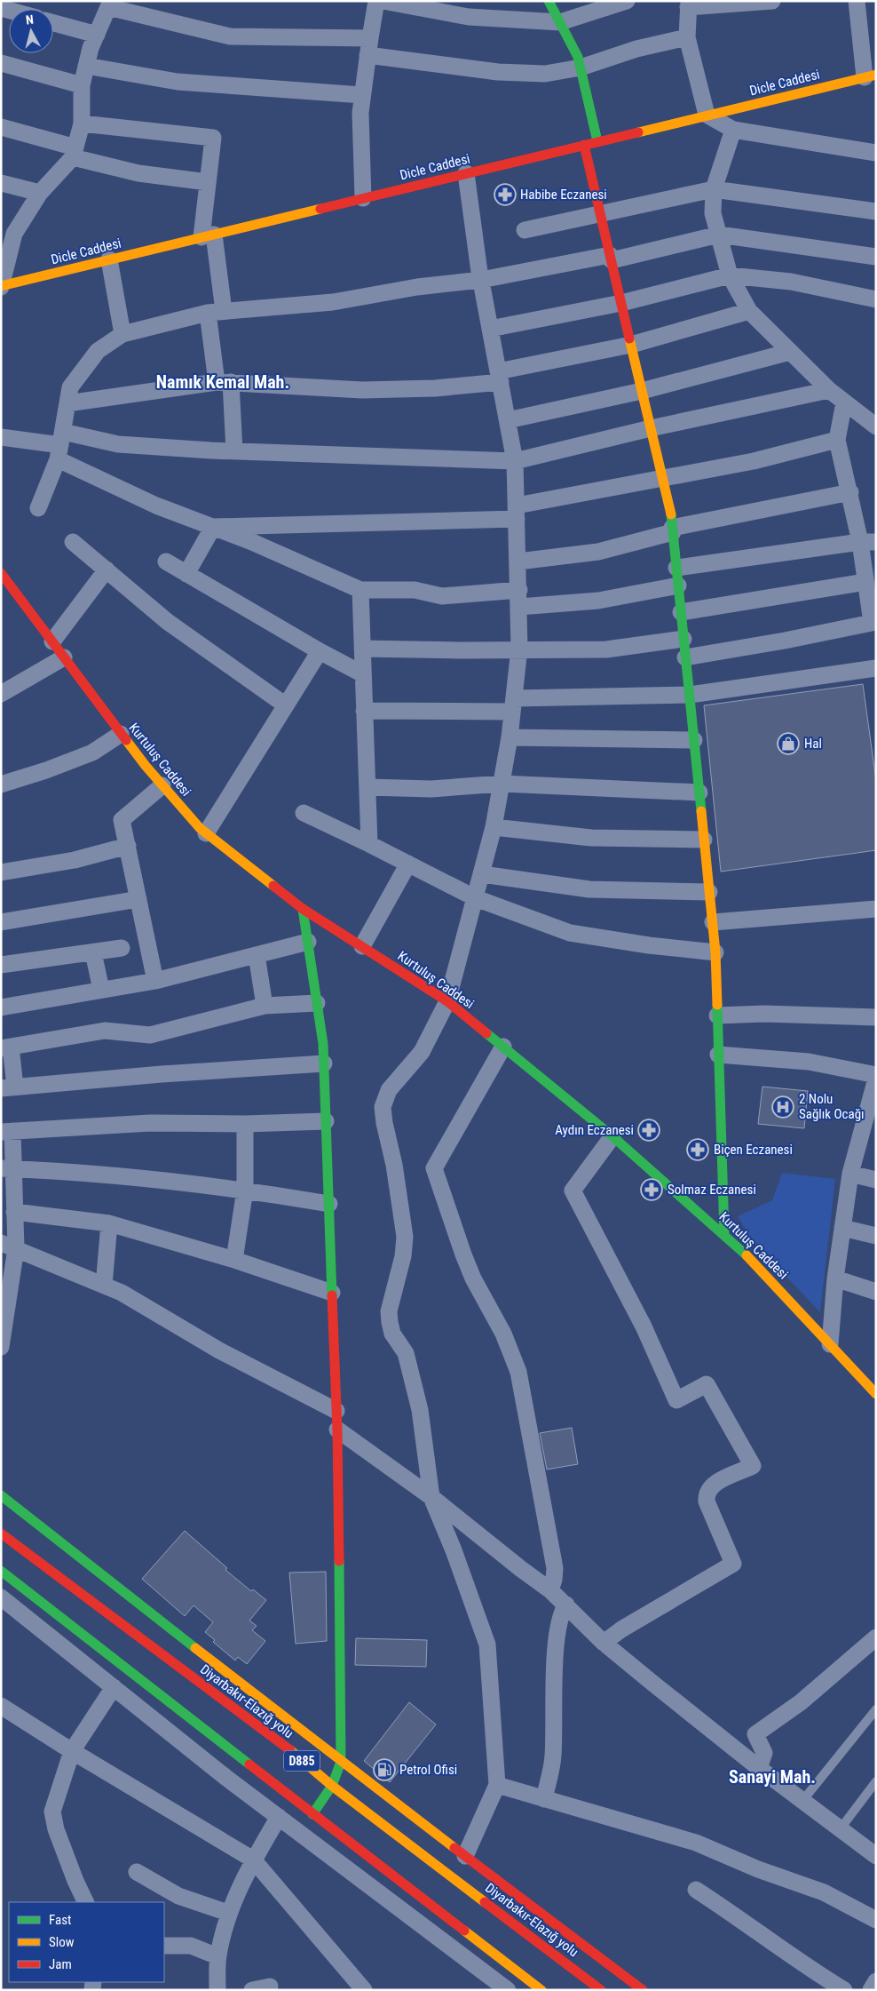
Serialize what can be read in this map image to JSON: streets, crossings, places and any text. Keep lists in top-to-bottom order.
{
  "streets": {
    "main road": [
      "Dicle Caddesi",
      "Kurtuluş Caddesi",
      "Diyarbakır-Elazığ yolu",
      "D885"
    ]
  },
  "districts": ["Namık Kemal Mah.", "Sanayi Mah."],
  "places": {
    "pharmacy": [
      "Habibe Eczanesi",
      "Aydın Eczanesi",
      "Biçen Eczanesi",
      "Solmaz Eczanesi"
    ],
    "shop": ["Hal"],
    "hospital": ["2 Nolu Sağlık Ocağı"],
    "fuel station": ["Petrol Ofisi"]
  },
  "legend": ["Fast", "Slow", "Jam"],
  "north": "top"
}
